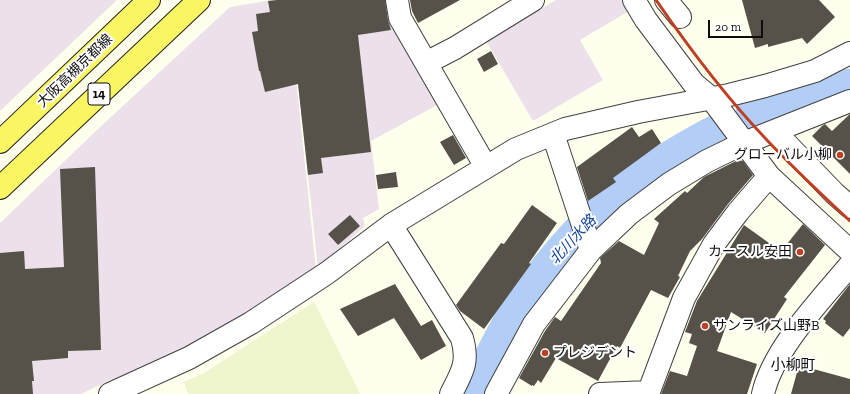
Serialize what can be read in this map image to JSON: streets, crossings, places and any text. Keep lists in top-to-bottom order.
{
  "streets": {
    "main road": ["大阪高槻京都線", "14"]
  },
  "districts": ["小柳町"],
  "water": ["北川水路"],
  "places": [
    "グローバル小柳",
    "カースル安田",
    "サンライズ山野B",
    "プレジデント"
  ],
  "scale_bar": "20 m"
}
